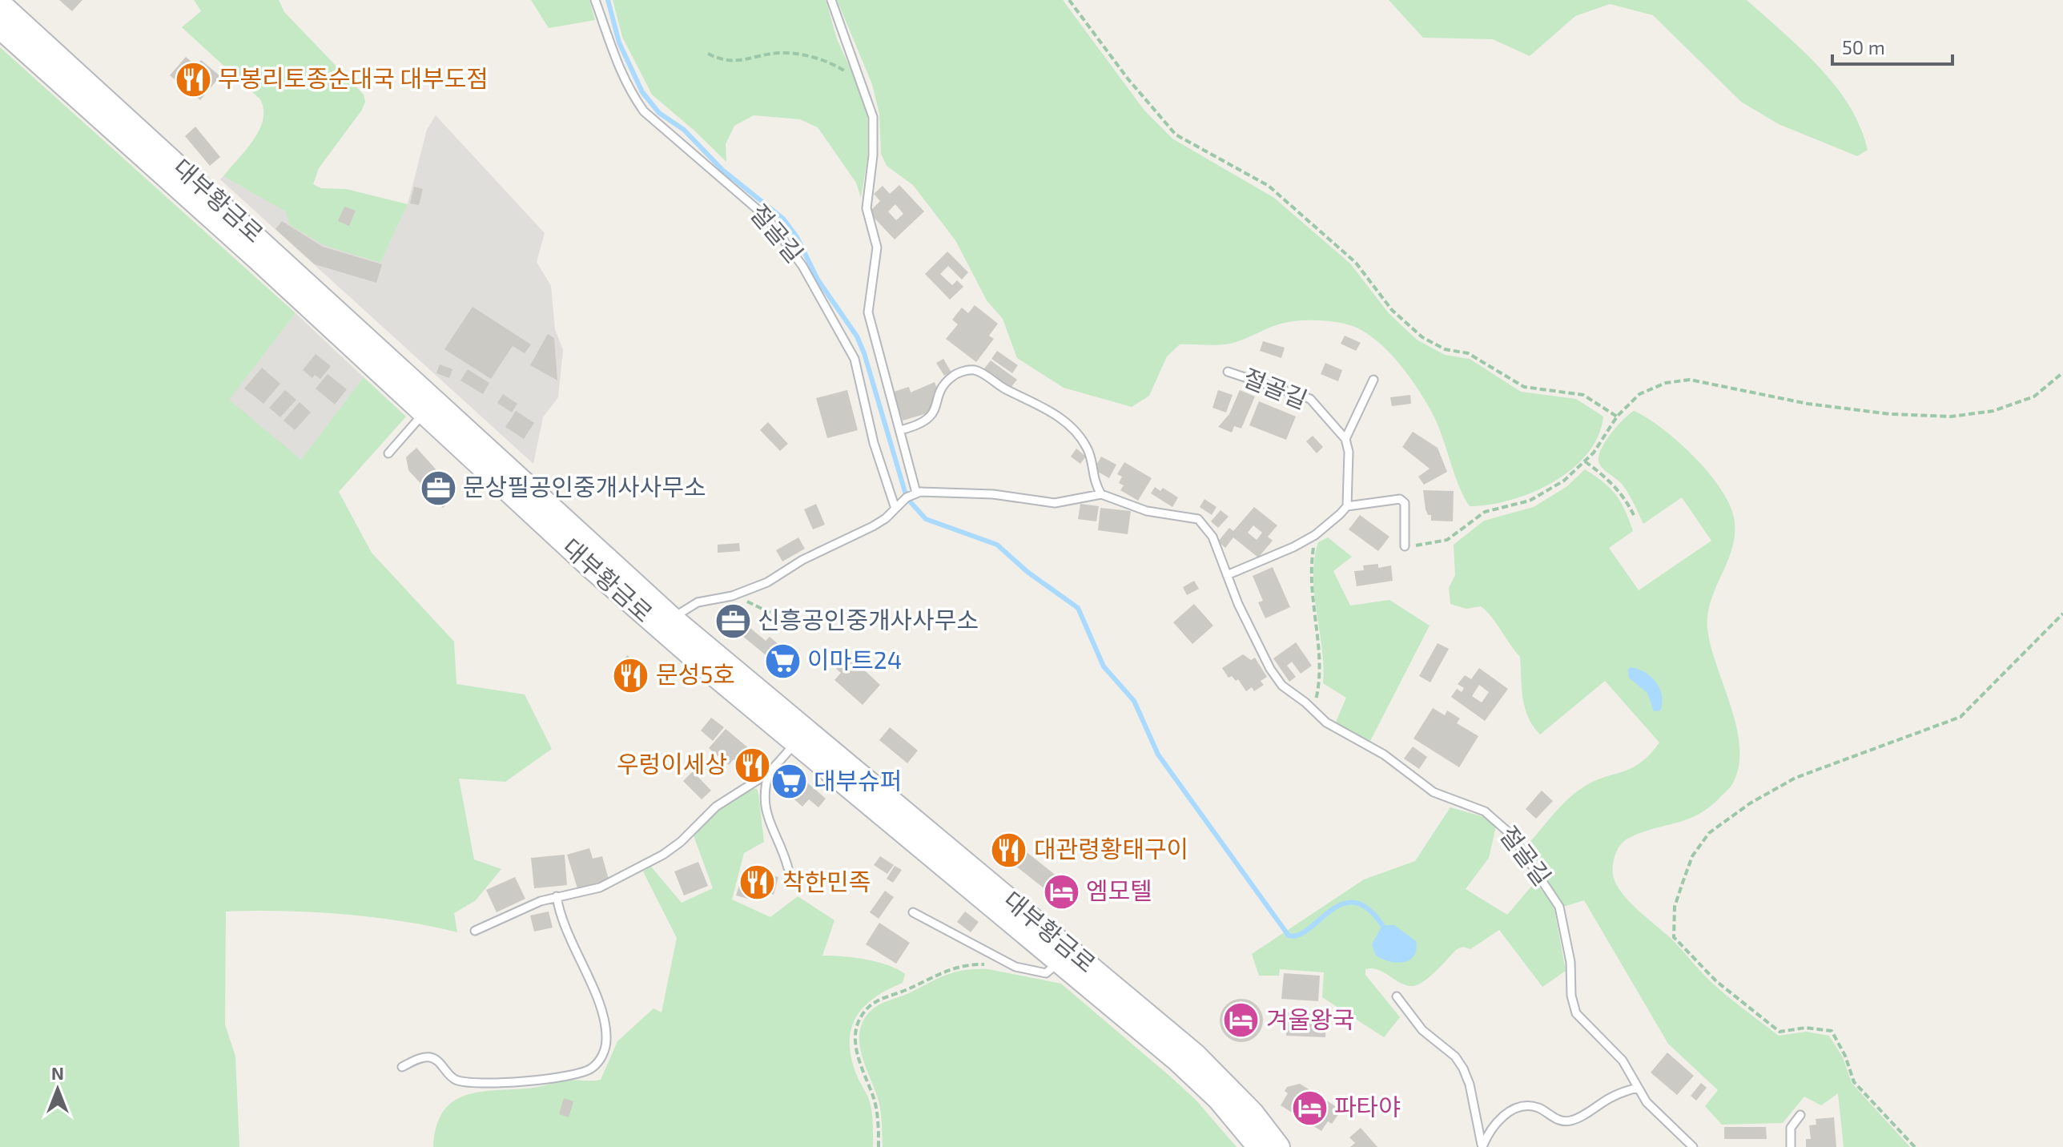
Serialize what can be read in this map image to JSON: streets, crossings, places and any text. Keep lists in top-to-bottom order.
{
  "streets": {
    "main road": ["대부황금로"],
    "lane": ["절골길"]
  },
  "places": {
    "restaurant": [
      "무봉리토종순대국 대부도점",
      "문성5호",
      "우렁이세상",
      "대관령황태구이",
      "착한민족"
    ],
    "office": ["문상필공인중개사사무소", "신흥공인중개사사무소"],
    "supermarket": ["이마트24", "대부슈퍼"],
    "hotel": ["엠모텔", "겨울왕국", "파타야"]
  },
  "scale_bar": "50 m",
  "north": "top"
}
